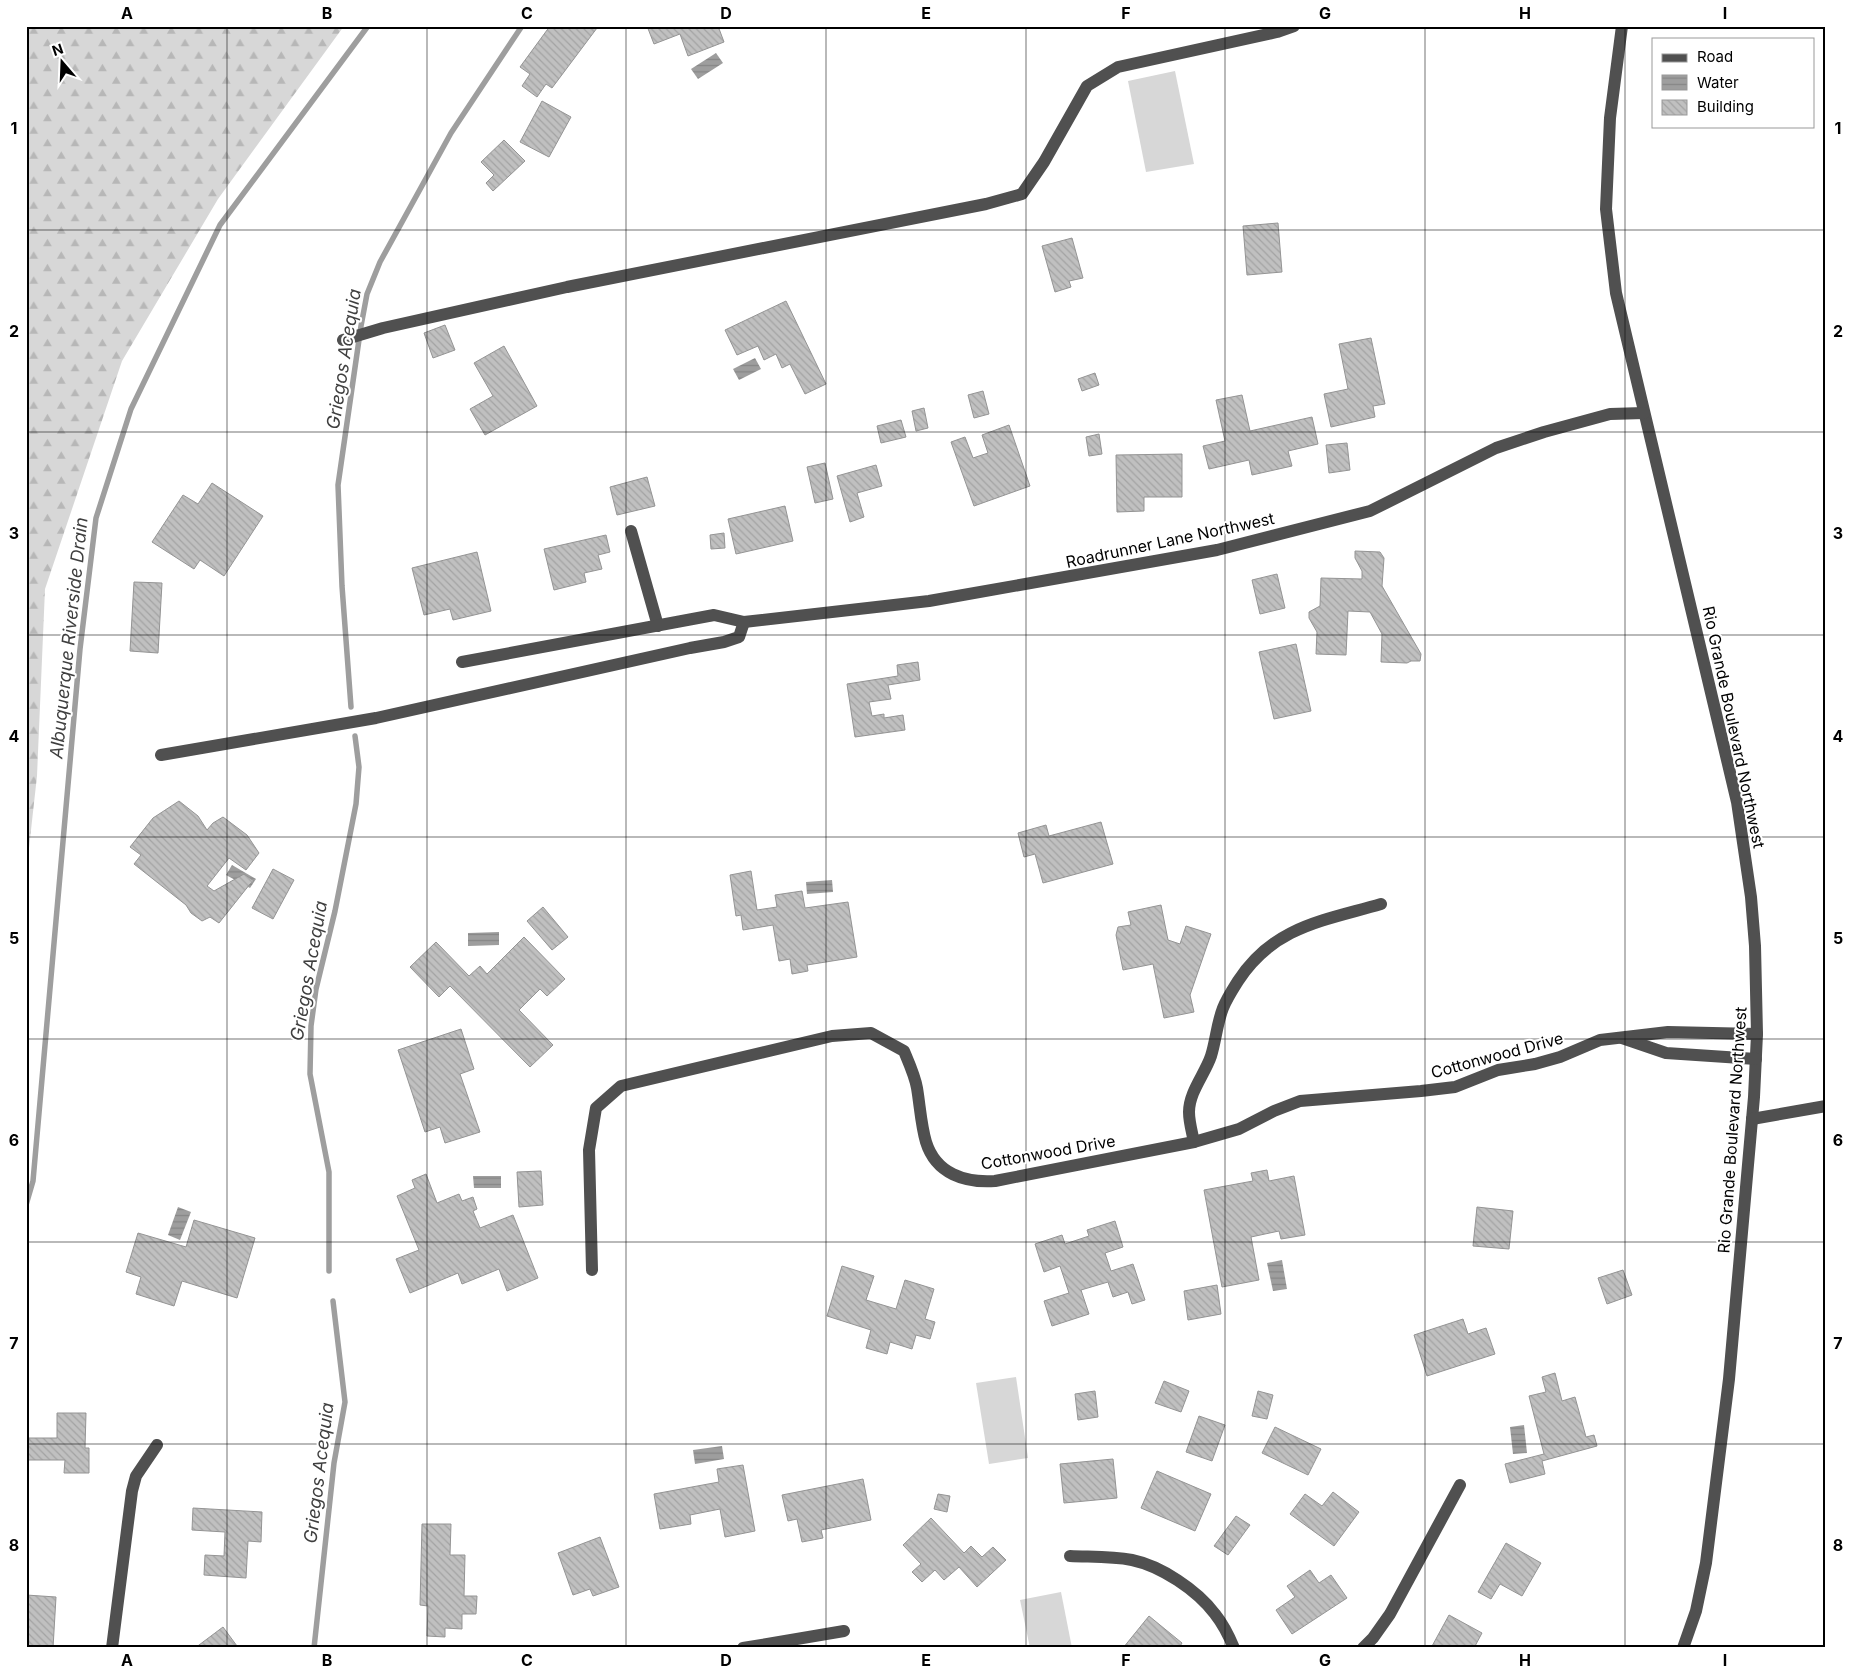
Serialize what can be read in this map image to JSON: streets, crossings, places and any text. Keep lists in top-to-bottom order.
{
  "streets": {
    "street": ["Roadrunner Lane Northwest", "Rio Grande Boulevard Northwest", "Cottonwood Drive"]
  },
  "crossings": [
    ["Roadrunner Lane Northwest", "Rio Grande Boulevard Northwest"],
    ["Rio Grande Boulevard Northwest", "Cottonwood Drive"]
  ],
  "water": ["Griegos Acequia", "Albuquerque Riverside Drain"],
  "legend": ["Road", "Water", "Building"],
  "north": "top",
  "grid": {
    "columns": [
      "A",
      "B",
      "C",
      "D",
      "E",
      "F",
      "G",
      "H",
      "I"
    ],
    "rows": [
      "1",
      "2",
      "3",
      "4",
      "5",
      "6",
      "7",
      "8"
    ]
  }
}
